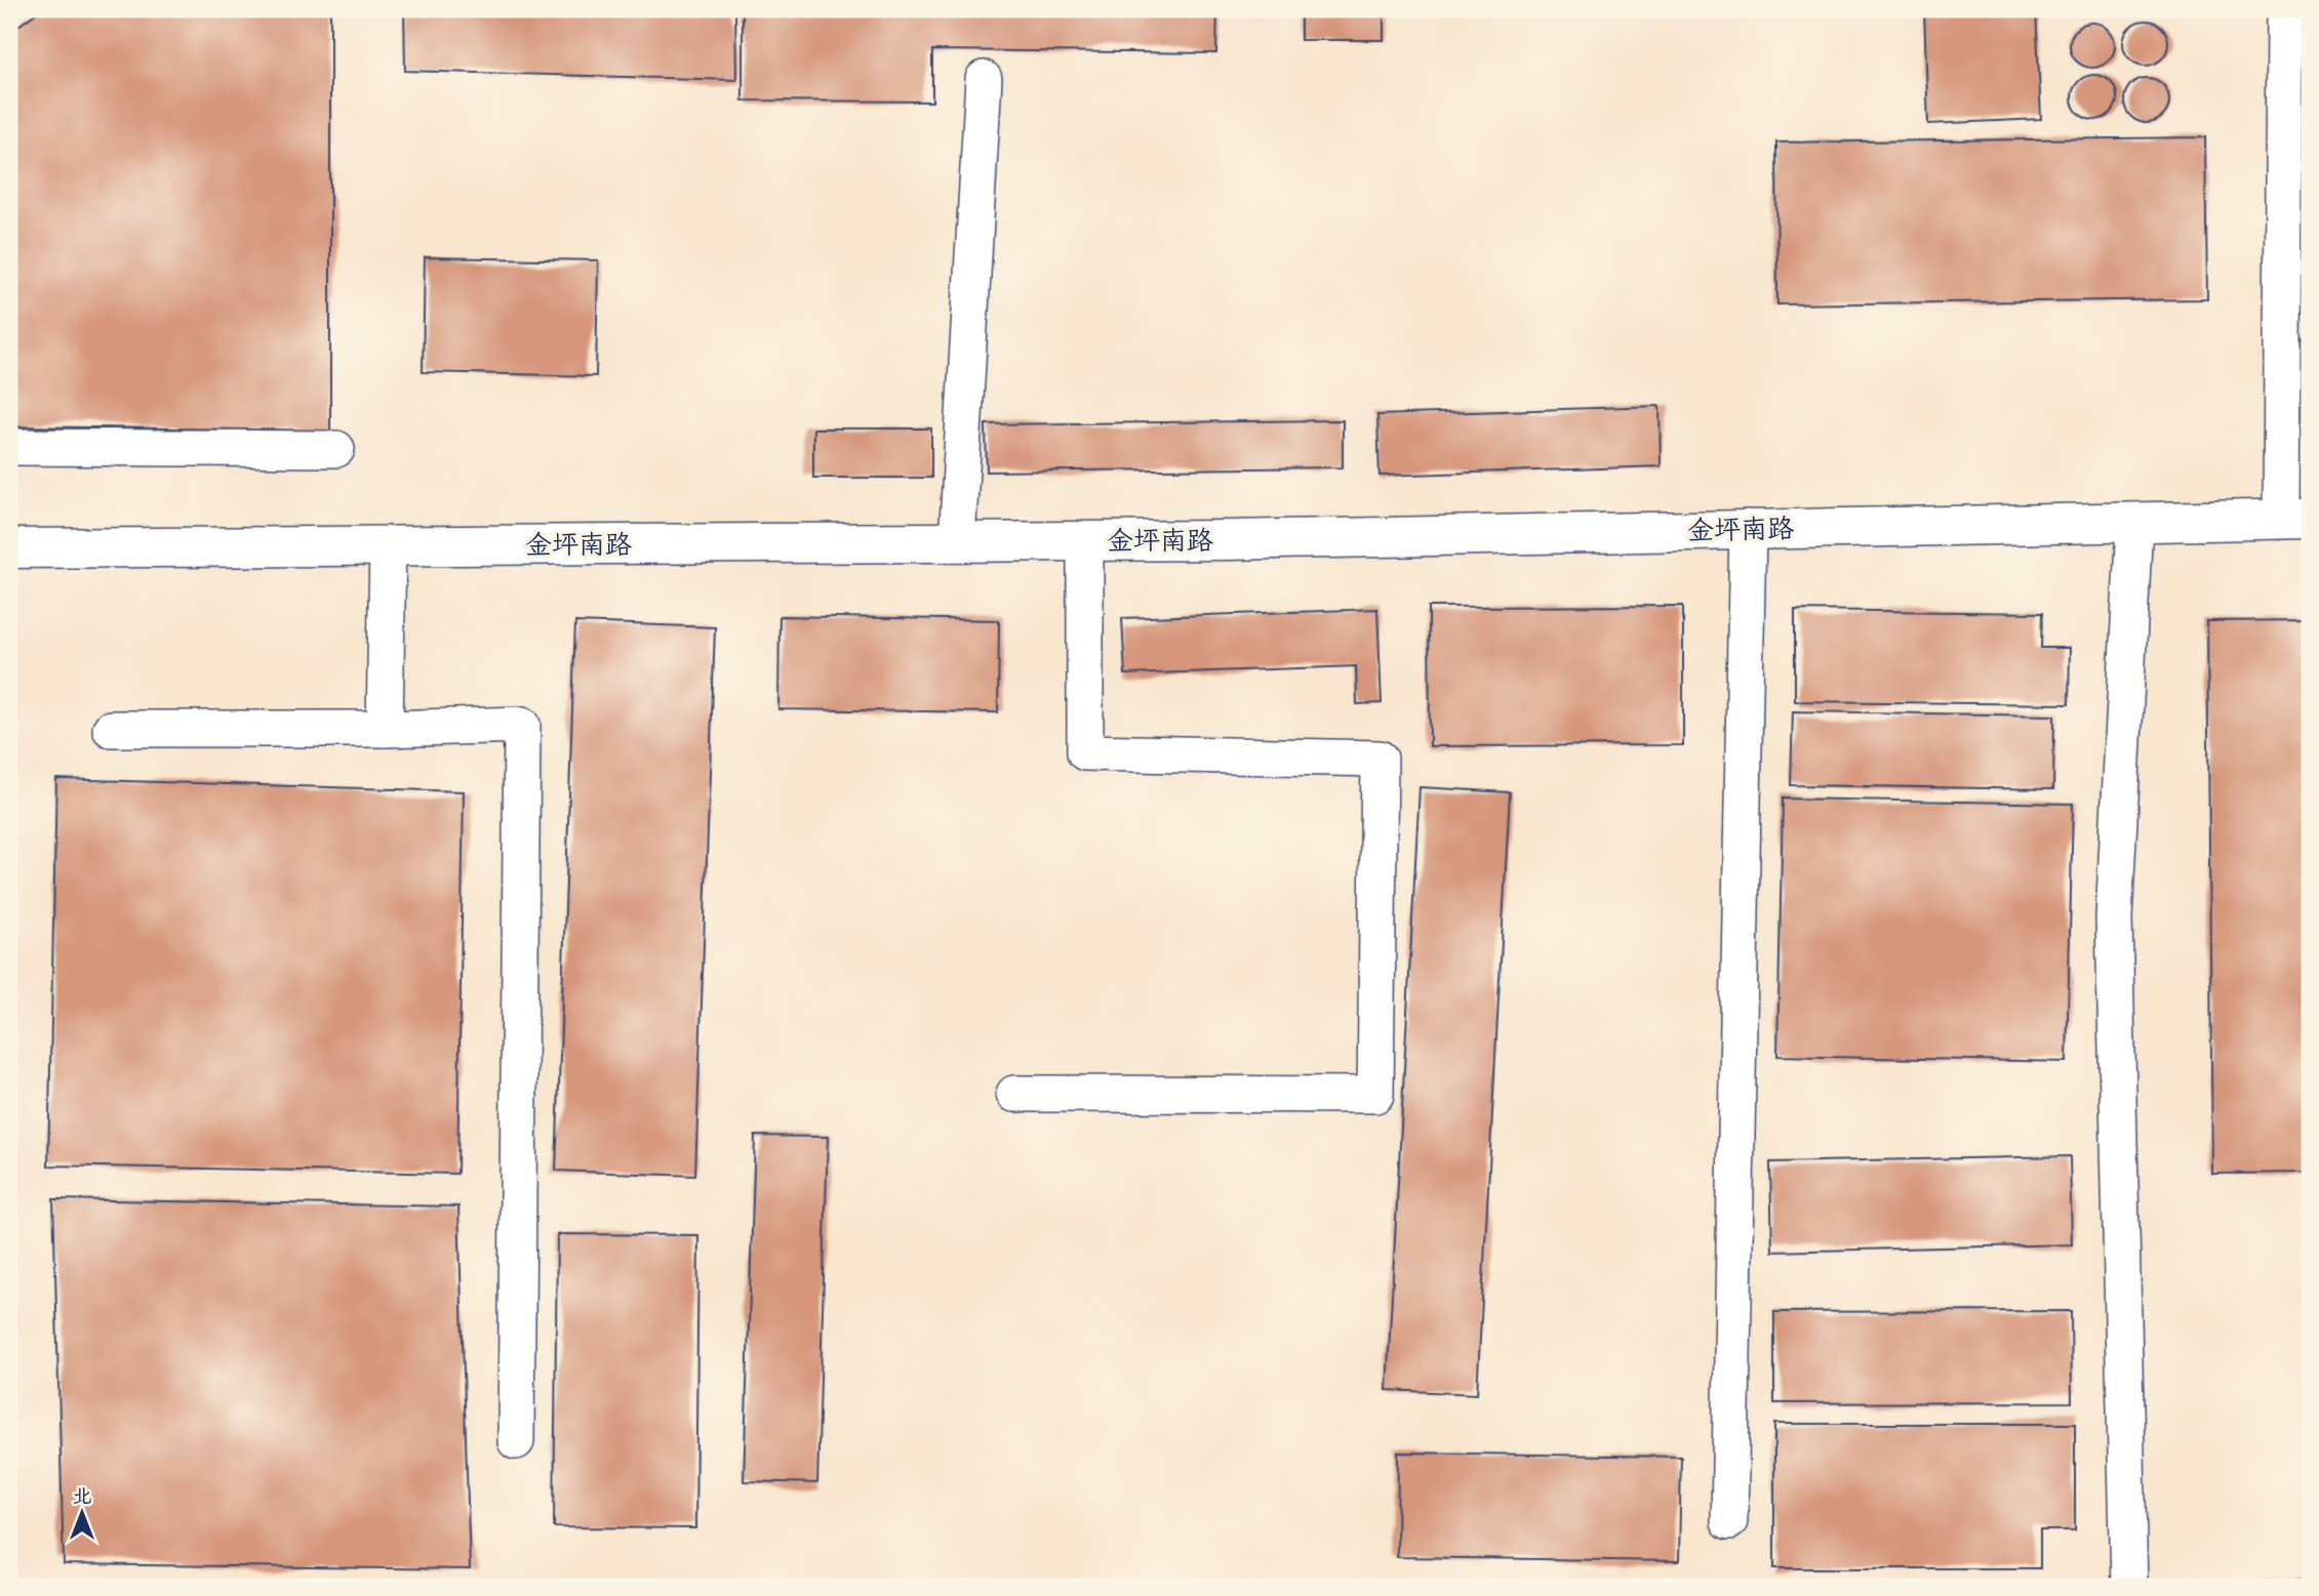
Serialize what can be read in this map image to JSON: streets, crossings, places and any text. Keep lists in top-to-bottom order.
{
  "streets": {
    "street": ["金坪南路"]
  },
  "north": "top"
}
